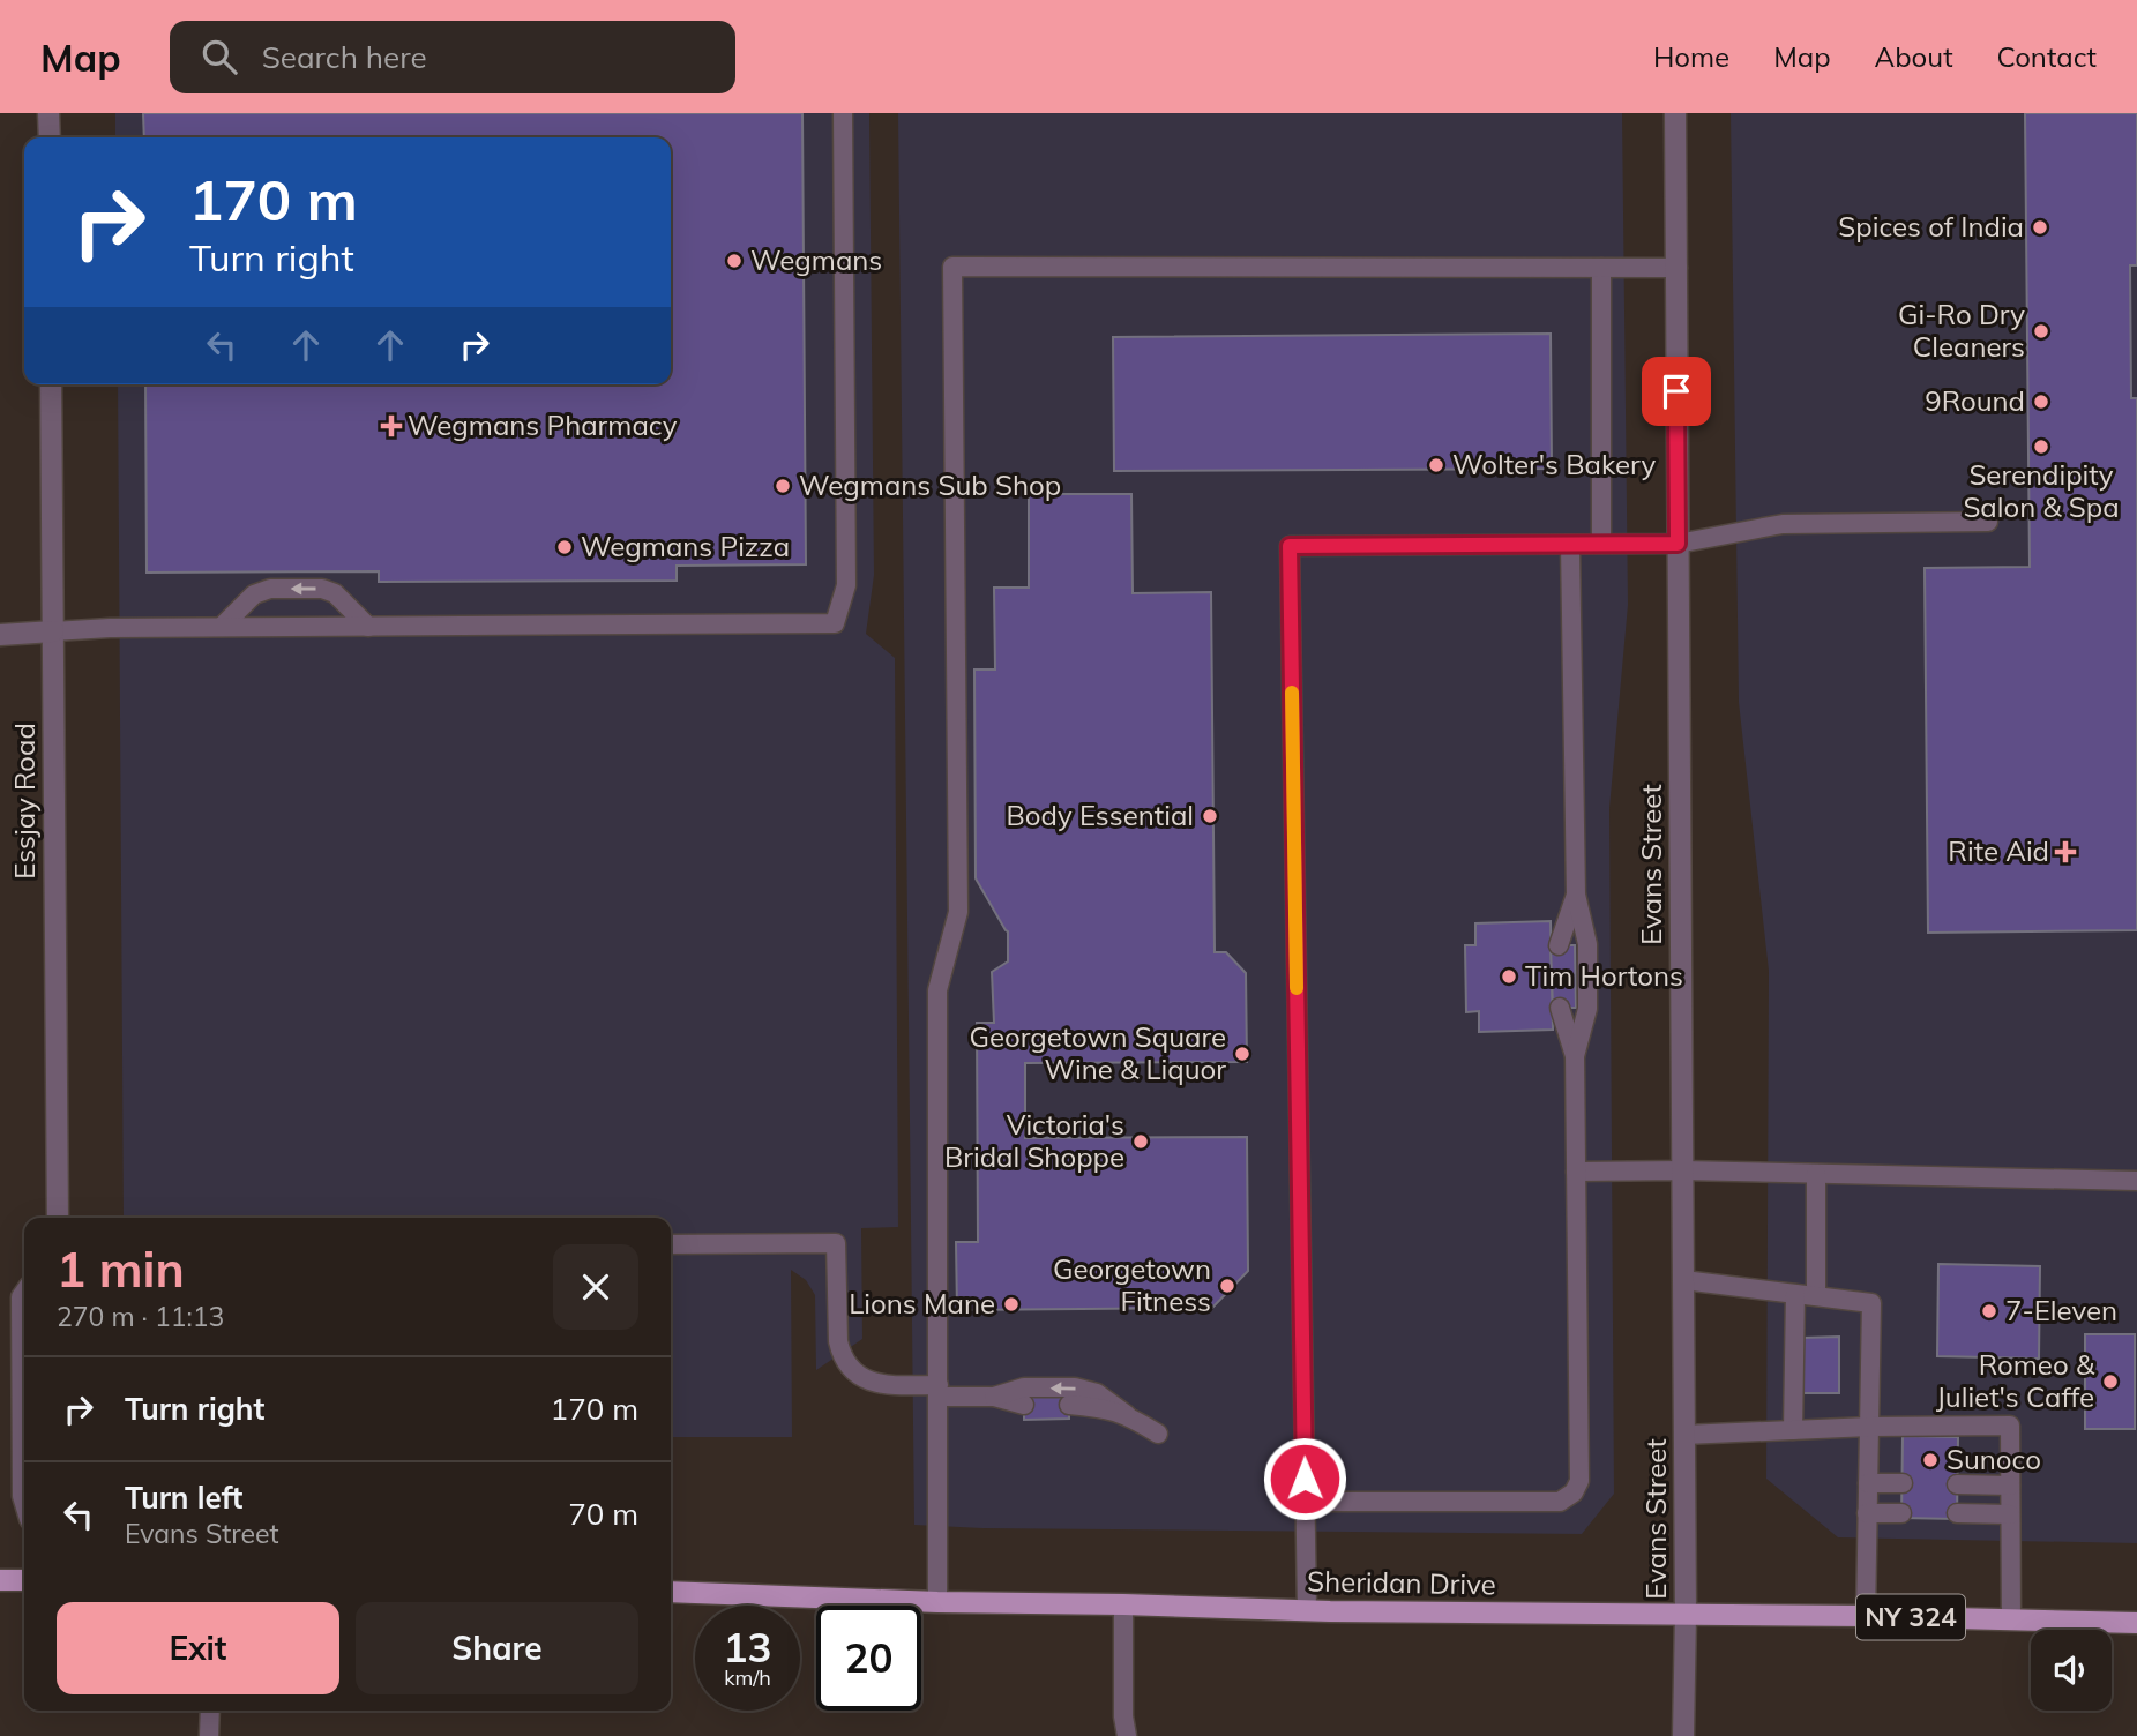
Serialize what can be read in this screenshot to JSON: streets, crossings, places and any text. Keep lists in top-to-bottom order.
{
  "streets": {
    "main road": ["Sheridan Drive", "NY 324"],
    "street": ["Essjay Road", "Evans Street"]
  },
  "crossings": [
    ["Evans Street", "Sheridan Drive"]
  ],
  "places": {
    "other": [
      "Spices of India",
      "Wegmans",
      "Gi-Ro Dry Cleaners",
      "9Round",
      "Serendipity Salon & Spa",
      "Wolter's Bakery",
      "Wegmans Sub Shop",
      "Wegmans Pizza",
      "Body Essential",
      "Tim Hortons",
      "Georgetown Square Wine & Liquor",
      "Victoria's Bridal Shoppe",
      "Georgetown Fitness",
      "Lions Mane",
      "7-Eleven",
      "Romeo & Juliet's Caffe",
      "Sunoco"
    ],
    "health": ["Wegmans Pharmacy", "Rite Aid"]
  },
  "page": {
    "header": "Map",
    "search": "Search here",
    "nav": [
      "Home",
      "Map",
      "About",
      "Contact"
    ],
    "turn": ["170 m", "Turn right"],
    "heading": ["1 min", "270 m · 11:13"],
    "list": [
      {
        "name": "Turn right",
        "value": "170 m"
      },
      {
        "name": "Turn left",
        "note": "Evans Street",
        "value": "70 m"
      }
    ],
    "buttons": ["Exit", "Share"],
    "speed": "13 km/h",
    "limit": "20"
  }
}
